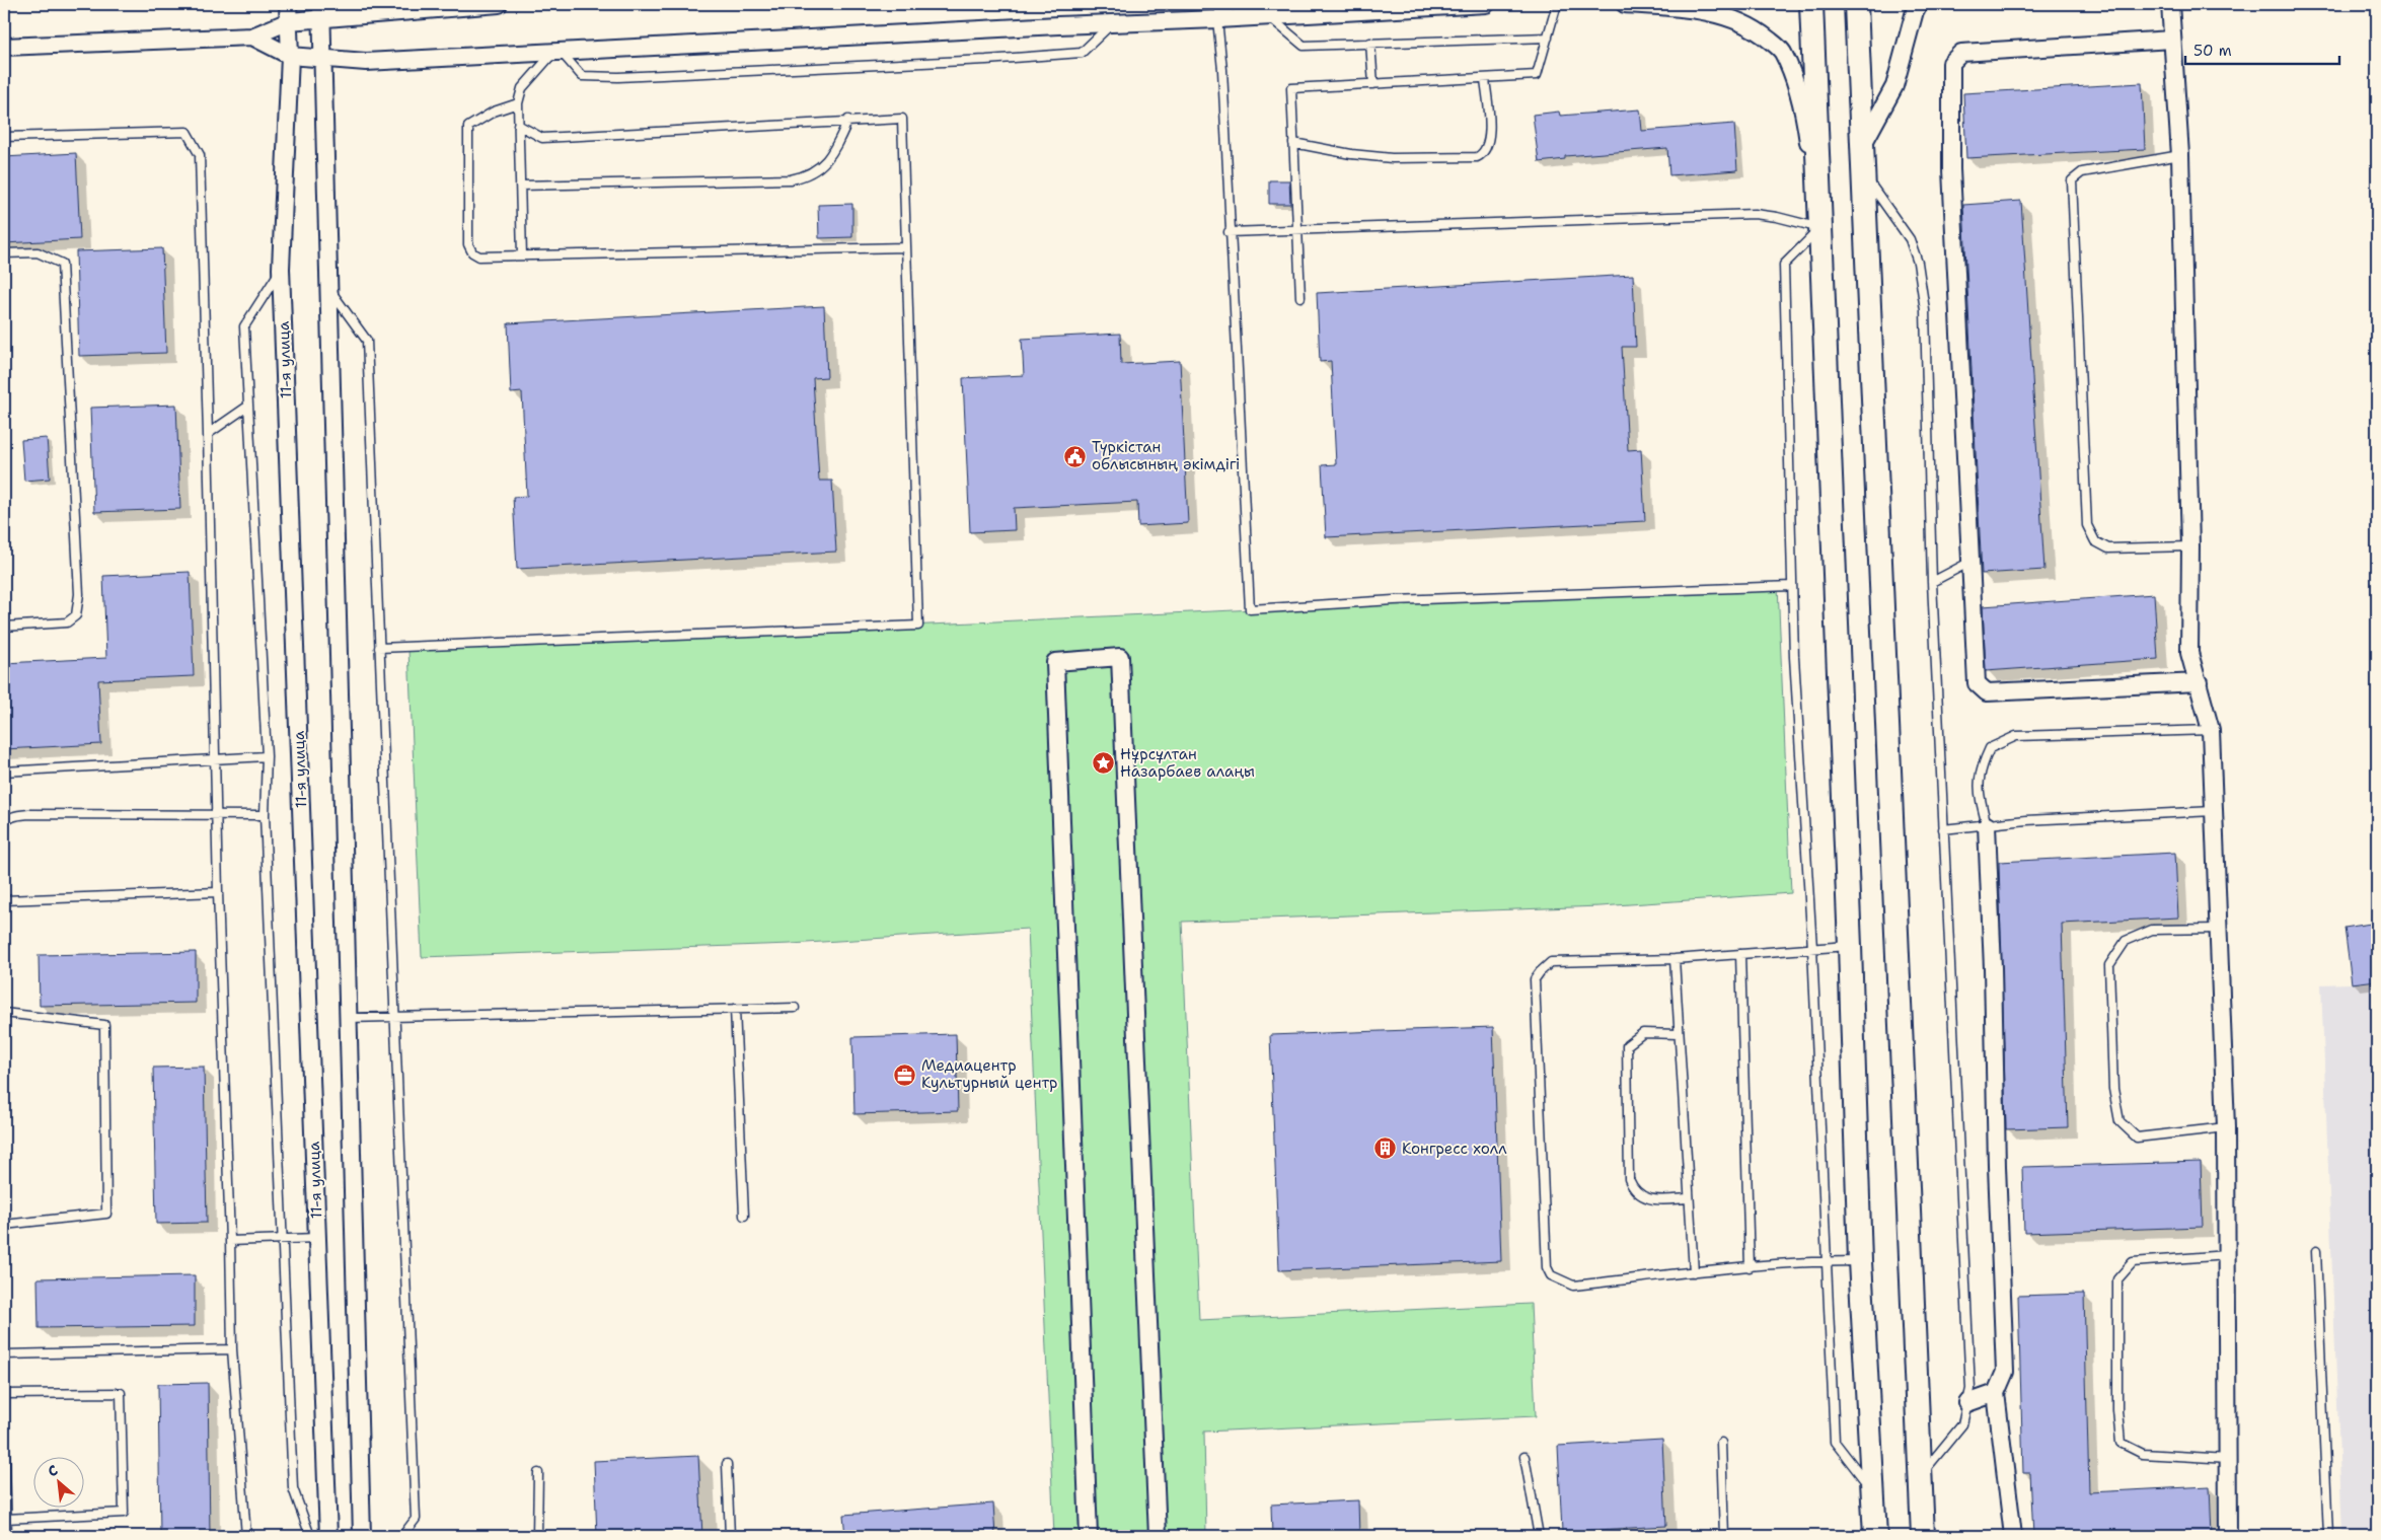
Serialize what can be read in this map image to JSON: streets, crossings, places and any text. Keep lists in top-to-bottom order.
{
  "streets": {
    "street": ["11-я улица"]
  },
  "places": {
    "public building": ["Түркістан облысының әкімдігі"],
    "place": ["Нұрсұлтан Назарбаев алаңы"],
    "office": ["Медиацентр Культурный центр"],
    "building": ["Конгресс холл"]
  },
  "scale_bar": "50 m",
  "north": "top left"
}
